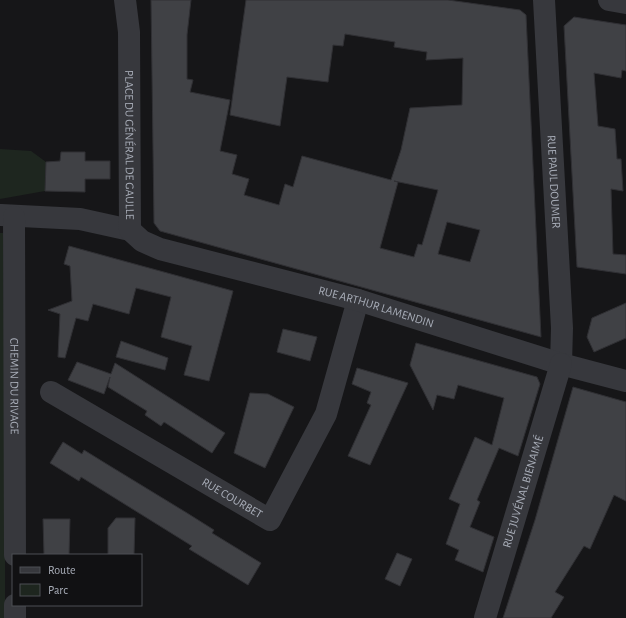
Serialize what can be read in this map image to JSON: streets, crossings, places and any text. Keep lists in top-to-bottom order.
{
  "streets": {
    "street": [
      "PLACE DU GÉNÉRAL DE GAULLE",
      "RUE PAUL DOUMER",
      "RUE ARTHUR LAMENDIN",
      "CHEMIN DU RIVAGE",
      "RUE JUVÉNAL BIENAIMÉ",
      "RUE COURBET"
    ]
  },
  "crossings": [
    ["PLACE DU GÉNÉRAL DE GAULLE", "RUE ARTHUR LAMENDIN"],
    ["PLACE DU GÉNÉRAL DE GAULLE", "CHEMIN DU RIVAGE"],
    ["RUE PAUL DOUMER", "RUE ARTHUR LAMENDIN"],
    ["RUE PAUL DOUMER", "RUE JUVÉNAL BIENAIMÉ"],
    ["RUE ARTHUR LAMENDIN", "RUE JUVÉNAL BIENAIMÉ"],
    ["RUE ARTHUR LAMENDIN", "RUE COURBET"]
  ],
  "legend": ["Route", "Parc"]
}
